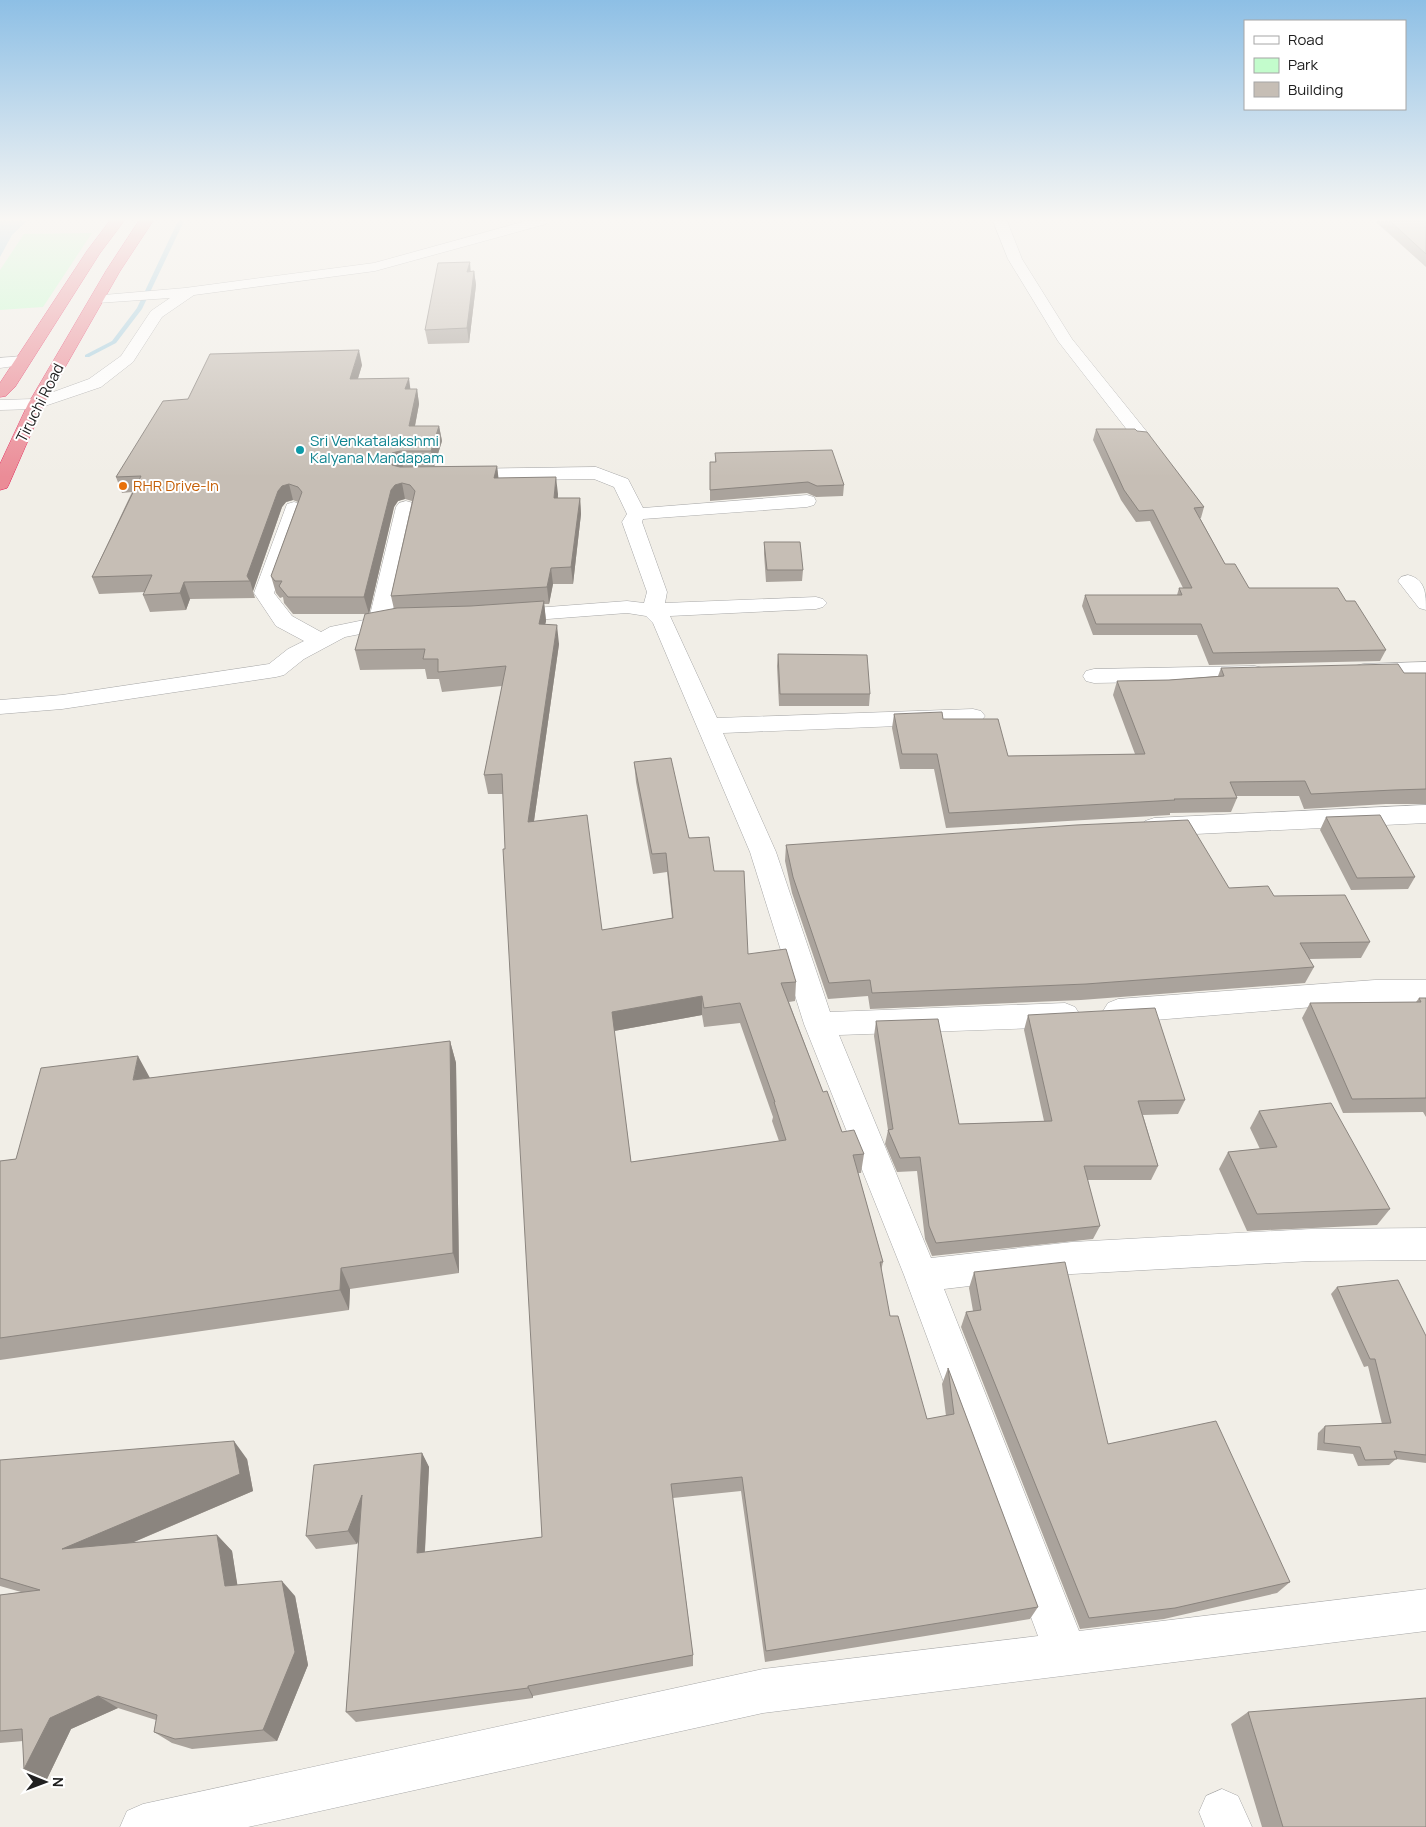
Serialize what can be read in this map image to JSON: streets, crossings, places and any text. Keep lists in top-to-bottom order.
{
  "streets": {
    "highway": ["Tiruchi Road"]
  },
  "places": ["Sri Venkatalakshmi Kalyana Mandapam", "RHR Drive-In"],
  "legend": ["Road", "Park", "Building"],
  "north": "right"
}
